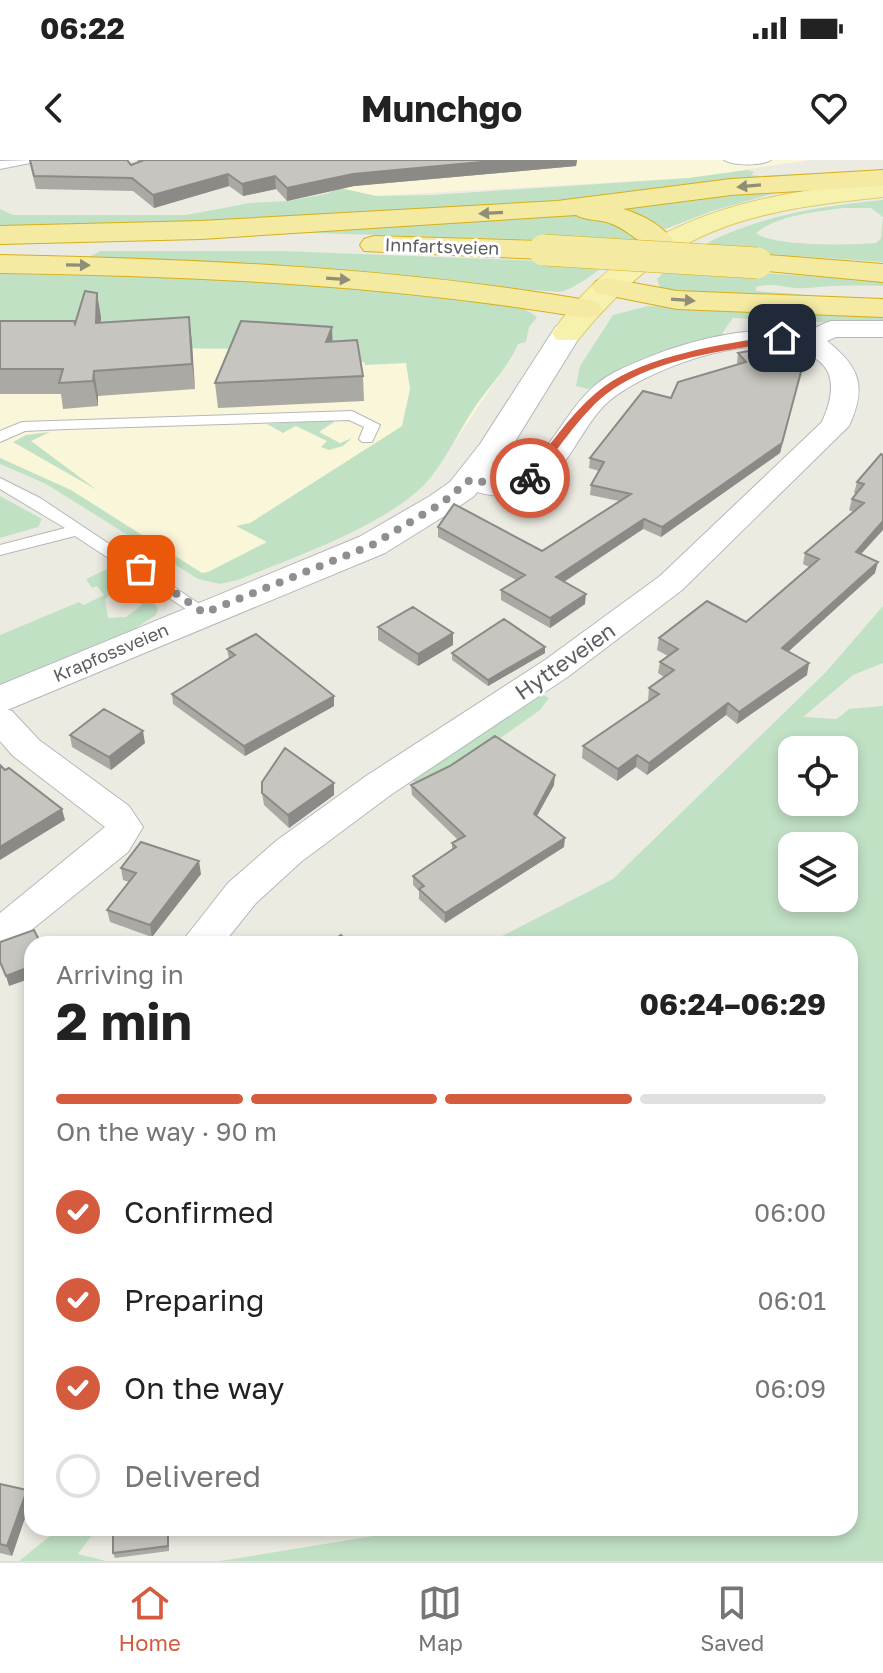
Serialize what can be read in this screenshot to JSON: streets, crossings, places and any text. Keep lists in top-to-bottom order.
{
  "streets": {
    "highway": ["Innfartsveien"],
    "main road": ["Krapfossveien"],
    "street": ["Hytteveien"]
  },
  "page": {
    "status": "06:22",
    "header": "Munchgo",
    "heading": ["2 min", "Arriving in", "06:24–06:29"],
    "bar": "On the way · 90 m",
    "list": [
      ["Confirmed", "06:00"],
      ["Preparing", "06:01"],
      ["On the way", "06:09"],
      "Delivered"
    ],
    "tabs": ["Home", "Map", "Saved"]
  }
}
